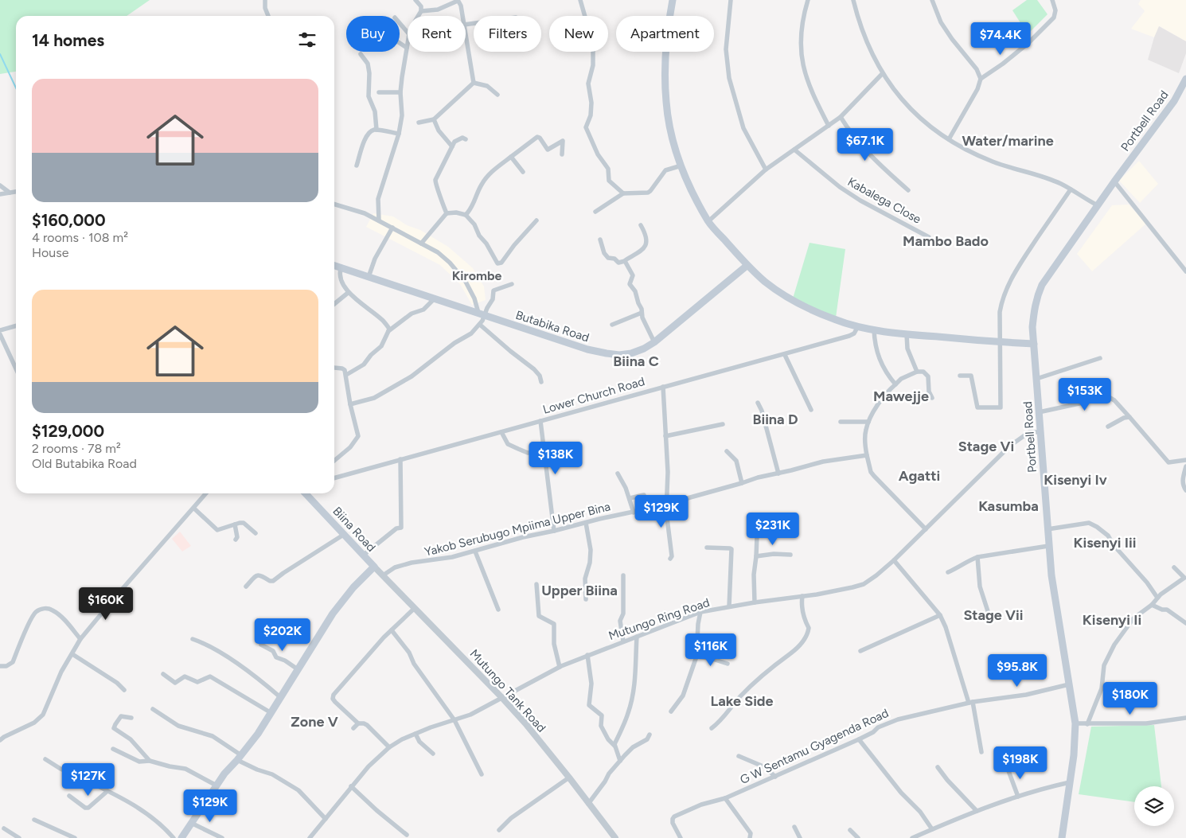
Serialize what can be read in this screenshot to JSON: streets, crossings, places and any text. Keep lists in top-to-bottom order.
{
  "streets": {
    "main road": ["Portbell Road", "Butabika Road", "Biina Road"],
    "street": [
      "Kabalega Close",
      "Lower Church Road",
      "Yakob Serubugo Mpiima Upper Bina",
      "Mutungo Ring Road",
      "Mutungo Tank Road",
      "G W Sentamu Gyagenda Road"
    ]
  },
  "crossings": [
    ["Portbell Road", "Mutungo Ring Road"],
    ["Portbell Road", "G W Sentamu Gyagenda Road"],
    ["Biina Road", "Mutungo Tank Road"],
    ["Yakob Serubugo Mpiima Upper Bina", "Mutungo Tank Road"],
    ["Mutungo Ring Road", "Mutungo Tank Road"]
  ],
  "districts": [
    "Water/marine",
    "Mambo Bado",
    "Kirombe",
    "Biina C",
    "Mawejje",
    "Biina D",
    "Stage Vi",
    "Agatti",
    "Kisenyi Iv",
    "Kasumba",
    "Kisenyi Iii",
    "Upper Biina",
    "Stage Vii",
    "Kisenyi Ii",
    "Lake Side",
    "Zone V"
  ],
  "page": {
    "chip": [
      "Buy",
      "Rent",
      "Filters",
      "New",
      "Apartment"
    ],
    "heading": "14 homes",
    "price": [
      "$74.4K",
      "$67.1K",
      "$153K",
      "$138K",
      "$129K",
      "$231K",
      "$160K",
      "$202K",
      "$116K",
      "$95.8K",
      "$180K",
      "$198K",
      "$127K",
      "$129K"
    ],
    "list": [
      {
        "name": "$160,000",
        "note": "4 rooms · 108 m² · House"
      },
      {
        "name": "$129,000",
        "note": "2 rooms · 78 m² · Old Butabika Road"
      }
    ]
  }
}
